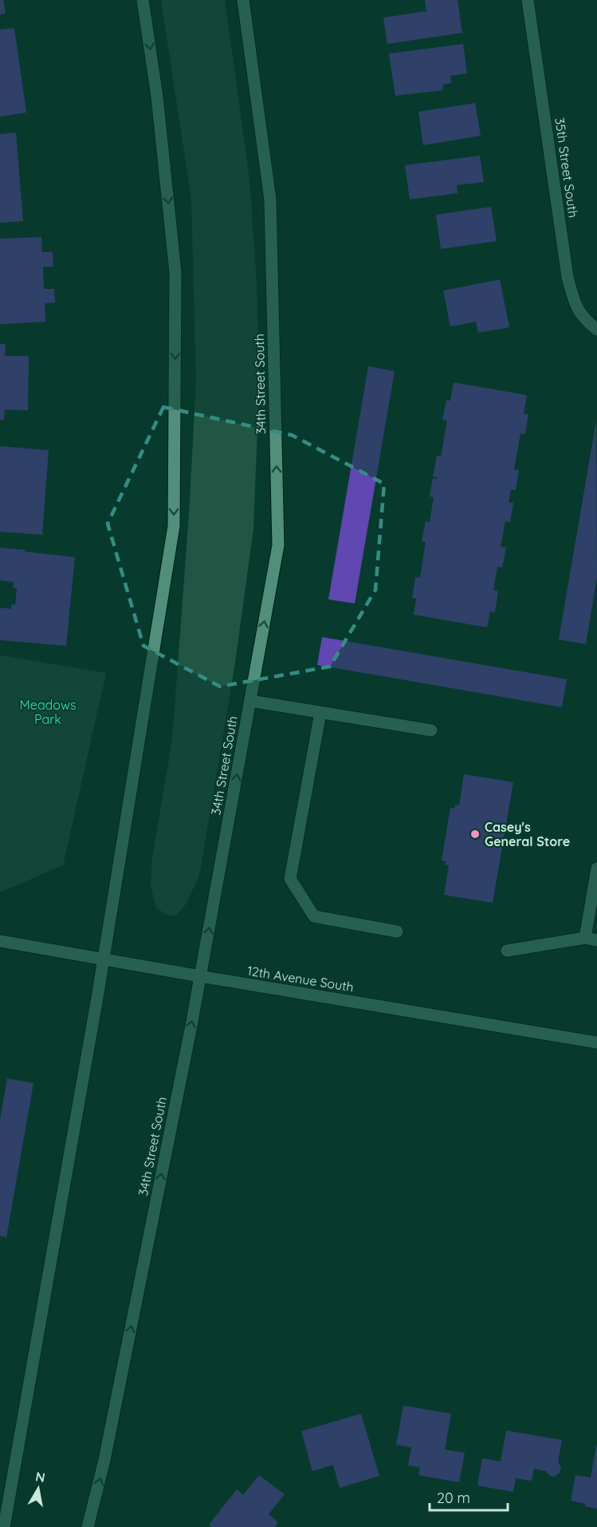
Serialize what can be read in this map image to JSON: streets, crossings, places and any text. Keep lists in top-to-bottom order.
{
  "streets": {
    "main road": ["35th Street South", "34th Street South", "12th Avenue South"]
  },
  "crossings": [
    ["34th Street South", "12th Avenue South"]
  ],
  "parks": ["Meadows Park"],
  "places": ["Casey's General Store"],
  "scale_bar": "20 m",
  "north": "top"
}
